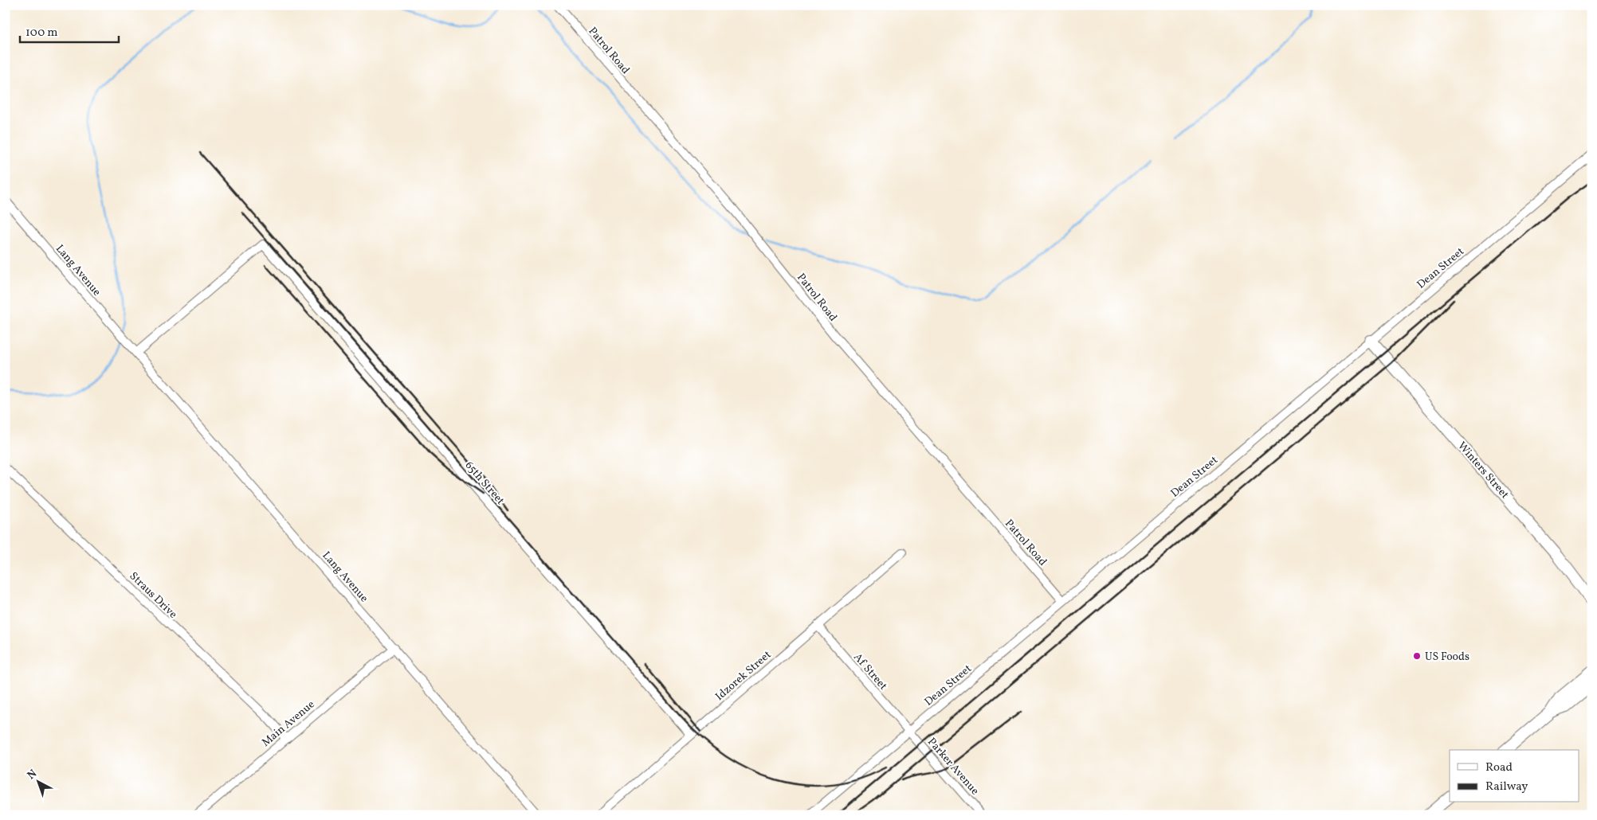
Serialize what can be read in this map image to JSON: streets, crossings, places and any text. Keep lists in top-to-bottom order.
{
  "streets": {
    "street": [
      "Patrol Road",
      "Dean Street",
      "Lang Avenue",
      "Winters Street",
      "65th Street",
      "Straus Drive",
      "Af Street",
      "Idzorek Street",
      "Main Avenue",
      "Parker Avenue"
    ]
  },
  "crossings": [
    ["Patrol Road", "Dean Street"],
    ["Dean Street", "Winters Street"],
    ["Dean Street", "Af Street"],
    ["Dean Street", "Parker Avenue"],
    ["Lang Avenue", "65th Street"],
    ["Lang Avenue", "Main Avenue"],
    ["65th Street", "Idzorek Street"],
    ["Straus Drive", "Main Avenue"],
    ["Af Street", "Idzorek Street"],
    ["Af Street", "Parker Avenue"]
  ],
  "places": ["US Foods"],
  "legend": ["Road", "Railway"],
  "scale_bar": "100 m",
  "north": "top left"
}
